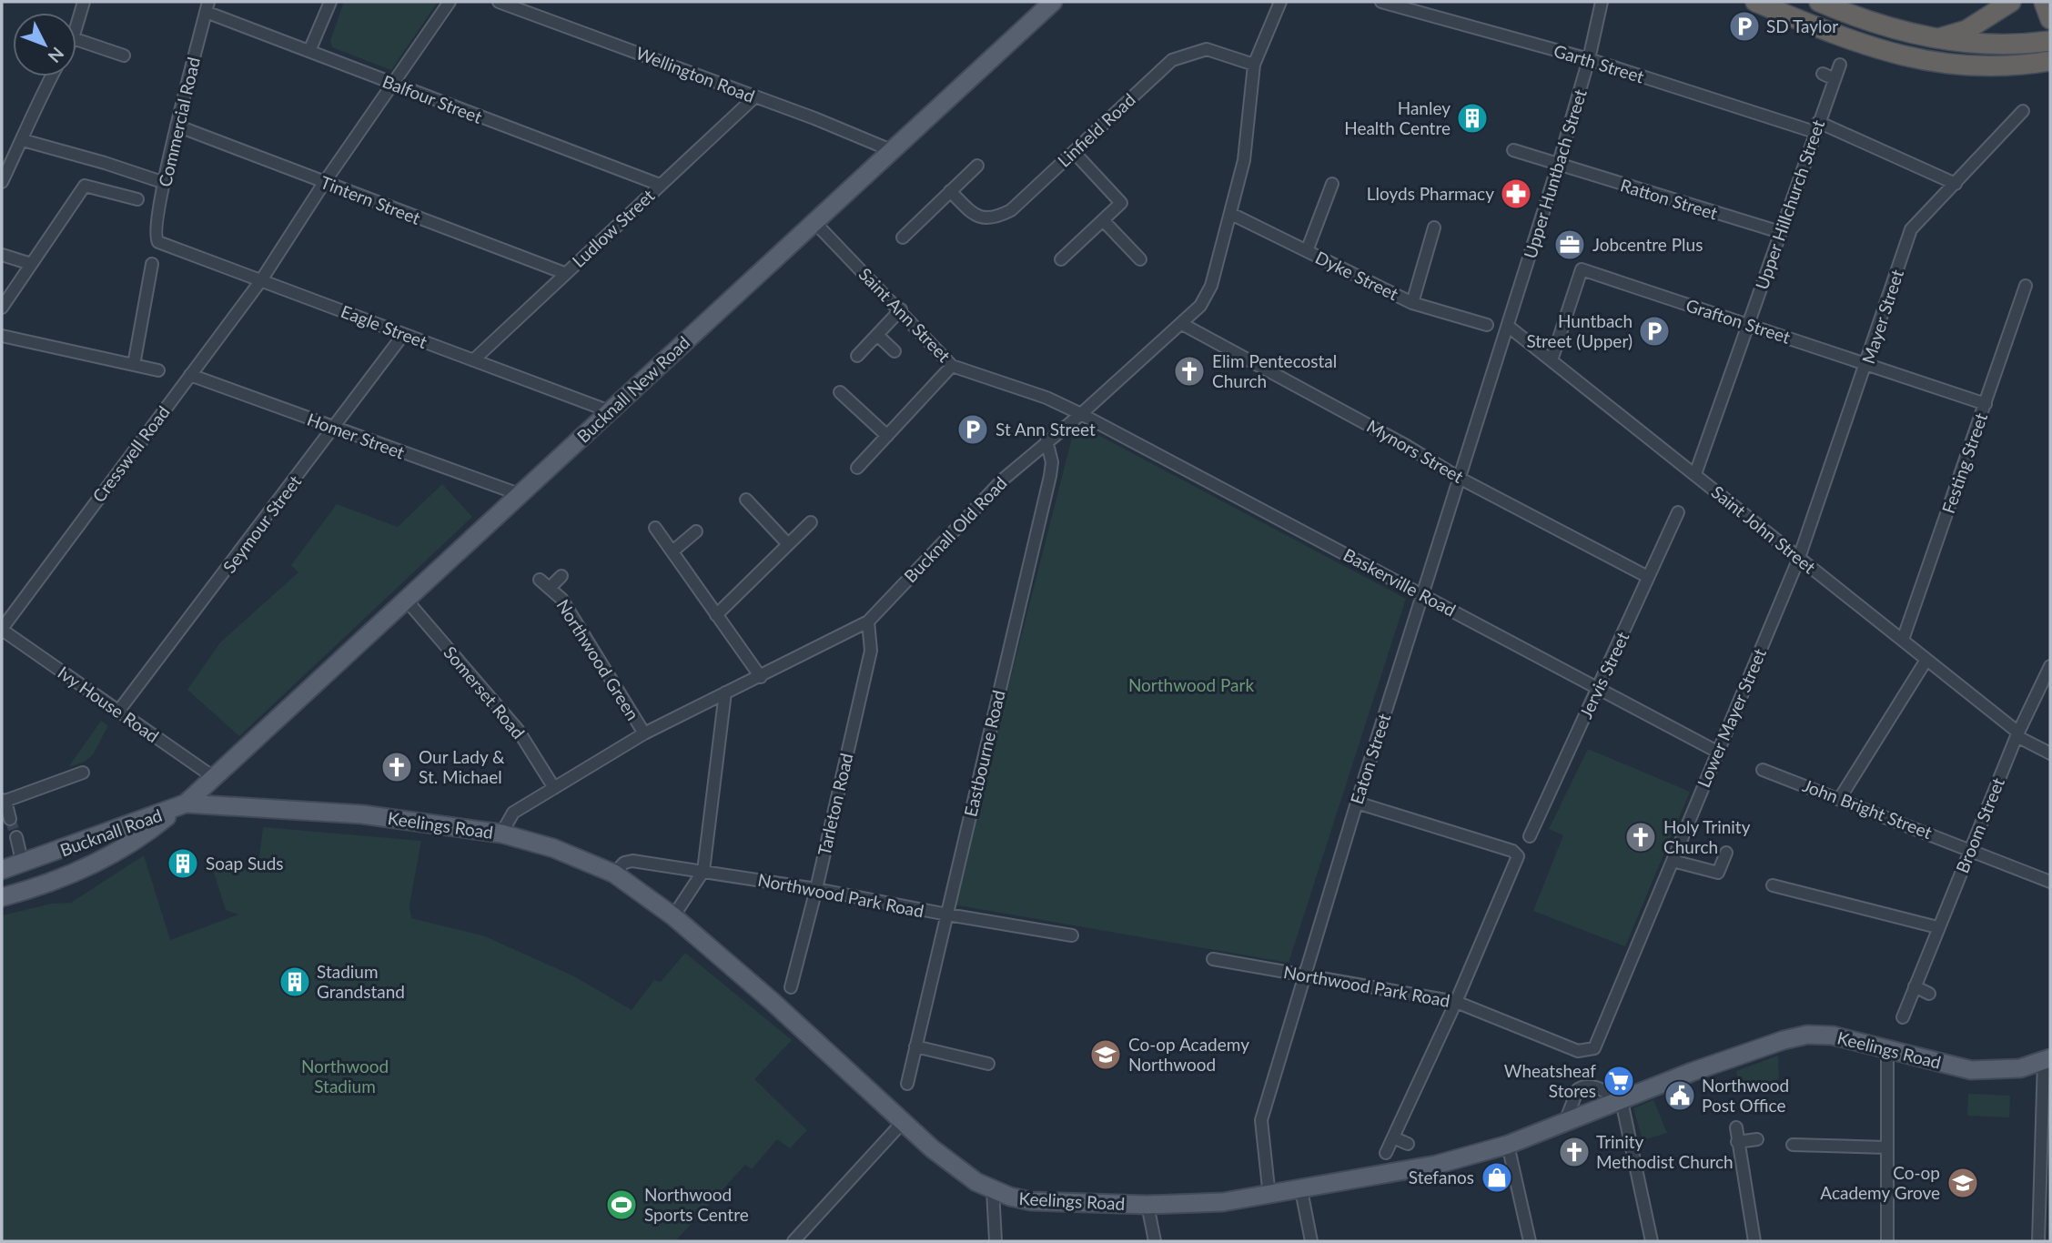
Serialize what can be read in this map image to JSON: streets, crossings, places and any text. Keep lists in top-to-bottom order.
{
  "streets": {
    "main road": ["Bucknall New Road", "Keelings Road", "Bucknall Road"],
    "street": [
      "Garth Street",
      "Wellington Road",
      "Balfour Street",
      "Commercial Road",
      "Linfield Road",
      "Upper Huntbach Street",
      "Ratton Street",
      "Tintern Street",
      "Upper Hillchurch Street",
      "Ludlow Street",
      "Dyke Street",
      "Saint Ann Street",
      "Mayer Street",
      "Grafton Street",
      "Eagle Street",
      "Homer Street",
      "Mynors Street",
      "Cresswell Road",
      "Festing Street",
      "Seymour Street",
      "Bucknall Old Road",
      "Saint John Street",
      "Baskerville Road",
      "Northwood Green",
      "Jervis Street",
      "Somerset Road",
      "Ivy House Road",
      "Lower Mayer Street",
      "Eastbourne Road",
      "Eaton Street",
      "Tarleton Road",
      "John Bright Street",
      "Broom Street",
      "Northwood Park Road"
    ]
  },
  "crossings": [
    ["Garth Street", "Upper Huntbach Street"],
    ["Garth Street", "Upper Hillchurch Street"],
    ["Garth Street", "Mayer Street"],
    ["Wellington Road", "Ludlow Street"],
    ["Wellington Road", "Bucknall New Road"],
    ["Balfour Street", "Commercial Road"],
    ["Balfour Street", "Ludlow Street"],
    ["Balfour Street", "Cresswell Road"],
    ["Commercial Road", "Tintern Street"],
    ["Commercial Road", "Eagle Street"],
    ["Linfield Road", "Bucknall Old Road"],
    ["Upper Huntbach Street", "Ratton Street"],
    ["Upper Huntbach Street", "Saint John Street"],
    ["Upper Huntbach Street", "Eaton Street"],
    ["Ratton Street", "Upper Hillchurch Street"],
    ["Tintern Street", "Ludlow Street"],
    ["Tintern Street", "Cresswell Road"],
    ["Upper Hillchurch Street", "Grafton Street"],
    ["Upper Hillchurch Street", "Saint John Street"],
    ["Ludlow Street", "Eagle Street"],
    ["Dyke Street", "Bucknall Old Road"],
    ["Saint Ann Street", "Bucknall New Road"],
    ["Saint Ann Street", "Bucknall Old Road"],
    ["Saint Ann Street", "Baskerville Road"],
    ["Mayer Street", "Grafton Street"],
    ["Mayer Street", "Saint John Street"],
    ["Mayer Street", "Lower Mayer Street"],
    ["Grafton Street", "Festing Street"],
    ["Grafton Street", "Saint John Street"],
    ["Eagle Street", "Bucknall New Road"],
    ["Eagle Street", "Cresswell Road"],
    ["Eagle Street", "Seymour Street"],
    ["Bucknall New Road", "Homer Street"],
    ["Bucknall New Road", "Somerset Road"],
    ["Bucknall New Road", "Ivy House Road"],
    ["Bucknall New Road", "Keelings Road"],
    ["Bucknall New Road", "Bucknall Road"],
    ["Homer Street", "Cresswell Road"],
    ["Homer Street", "Seymour Street"],
    ["Mynors Street", "Bucknall Old Road"],
    ["Mynors Street", "Jervis Street"],
    ["Mynors Street", "Eaton Street"],
    ["Cresswell Road", "Ivy House Road"],
    ["Festing Street", "Saint John Street"],
    ["Seymour Street", "Ivy House Road"],
    ["Bucknall Old Road", "Baskerville Road"],
    ["Bucknall Old Road", "Northwood Green"],
    ["Bucknall Old Road", "Somerset Road"],
    ["Bucknall Old Road", "Eastbourne Road"],
    ["Bucknall Old Road", "Tarleton Road"],
    ["Bucknall Old Road", "Keelings Road"],
    ["Saint John Street", "Lower Mayer Street"],
    ["Saint John Street", "Eaton Street"],
    ["Saint John Street", "Broom Street"],
    ["Baskerville Road", "Jervis Street"],
    ["Baskerville Road", "Lower Mayer Street"],
    ["Baskerville Road", "Eaton Street"],
    ["Lower Mayer Street", "Northwood Park Road"],
    ["Eastbourne Road", "Northwood Park Road"],
    ["Eaton Street", "Keelings Road"],
    ["Eaton Street", "Northwood Park Road"],
    ["Tarleton Road", "Northwood Park Road"],
    ["John Bright Street", "Broom Street"],
    ["Keelings Road", "Bucknall Road"],
    ["Keelings Road", "Northwood Park Road"]
  ],
  "parks": ["Northwood Park", "Northwood Stadium"],
  "places": {
    "parking": ["SD Taylor", "Huntbach Street (Upper)", "St Ann Street"],
    "building": ["Hanley Health Centre", "Soap Suds", "Stadium Grandstand"],
    "pharmacy": ["Lloyds Pharmacy"],
    "office": ["Jobcentre Plus"],
    "church": [
      "Elim Pentecostal Church",
      "Our Lady & St. Michael",
      "Holy Trinity Church",
      "Trinity Methodist Church"
    ],
    "school or university": ["Co-op Academy Northwood", "Co-op Academy Grove"],
    "supermarket": ["Wheatsheaf Stores"],
    "public building": ["Northwood Post Office"],
    "shop": ["Stefanos"],
    "sports": ["Northwood Sports Centre"]
  },
  "north": "bottom right"
}
